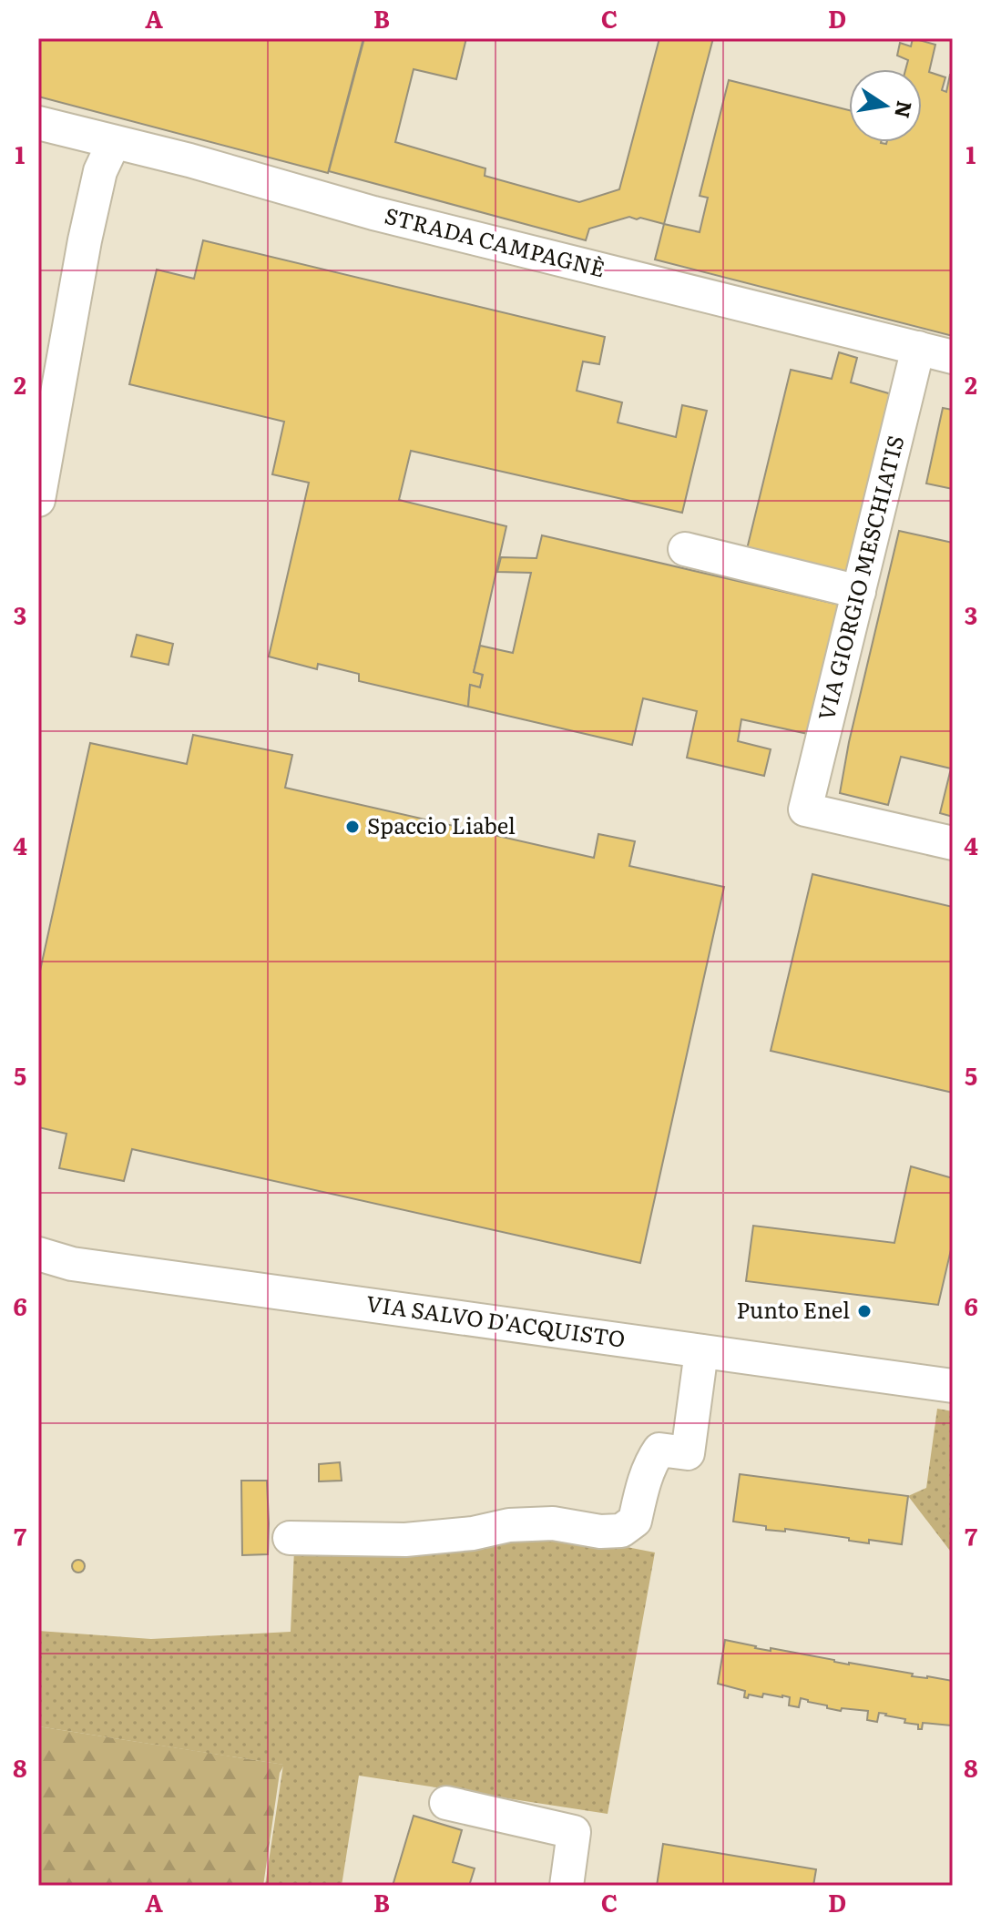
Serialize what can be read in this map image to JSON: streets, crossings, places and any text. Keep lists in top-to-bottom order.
{
  "streets": {
    "street": ["STRADA CAMPAGNÈ", "VIA GIORGIO MESCHIATIS", "VIA SALVO D'ACQUISTO"]
  },
  "crossings": [
    ["STRADA CAMPAGNÈ", "VIA GIORGIO MESCHIATIS"]
  ],
  "places": ["Spaccio Liabel", "Punto Enel"],
  "north": "right",
  "grid": {
    "columns": [
      "A",
      "B",
      "C",
      "D"
    ],
    "rows": [
      "1",
      "2",
      "3",
      "4",
      "5",
      "6",
      "7",
      "8"
    ]
  }
}
